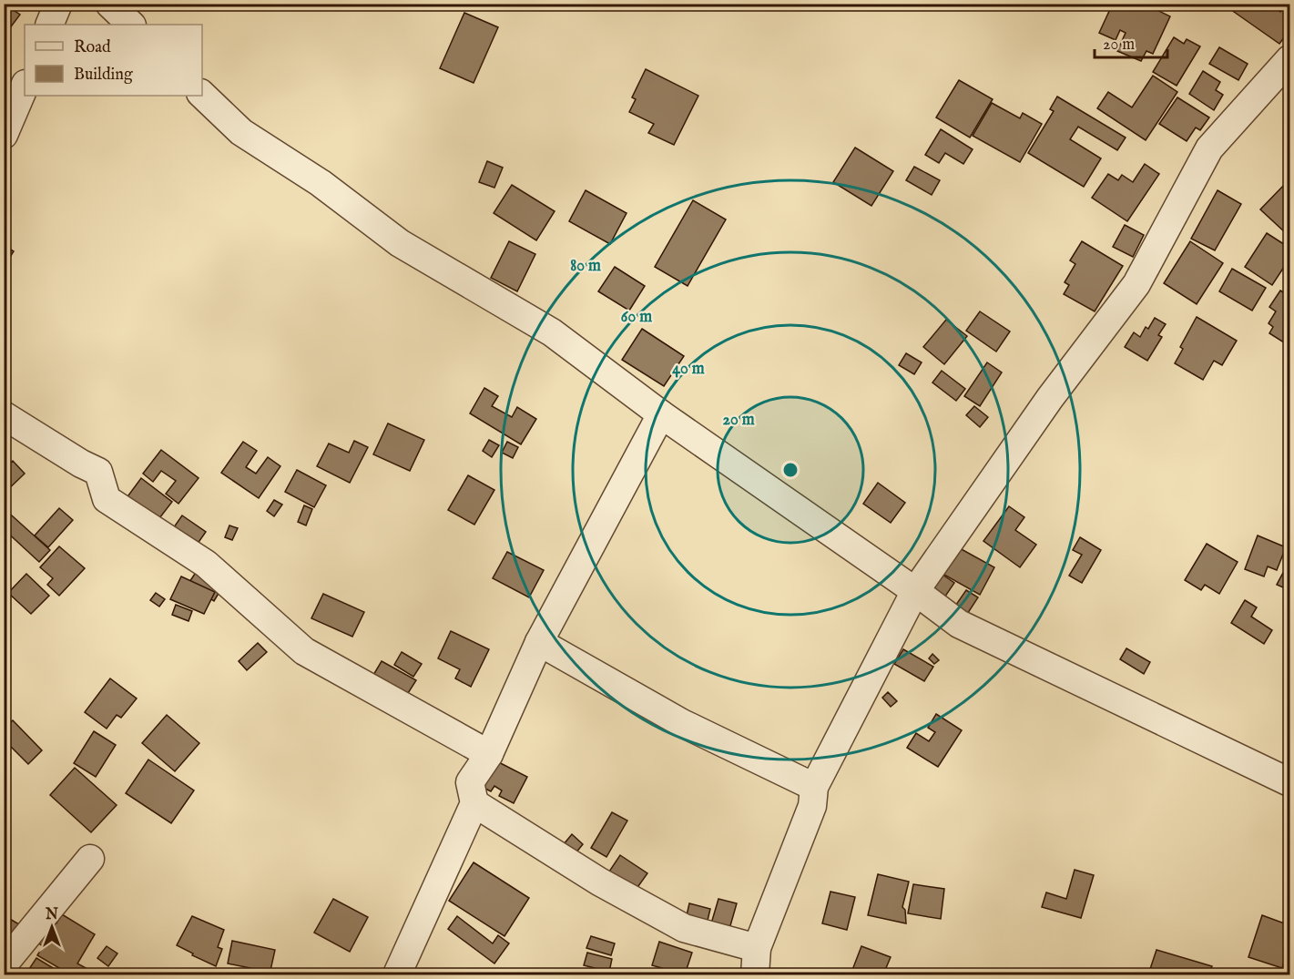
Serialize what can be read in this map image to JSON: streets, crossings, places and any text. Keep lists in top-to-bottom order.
{
  "legend": ["Road", "Building"],
  "scale_bar": "20 m",
  "north": "top",
  "rings": [
    "80 m",
    "60 m",
    "40 m",
    "20 m"
  ]
}
